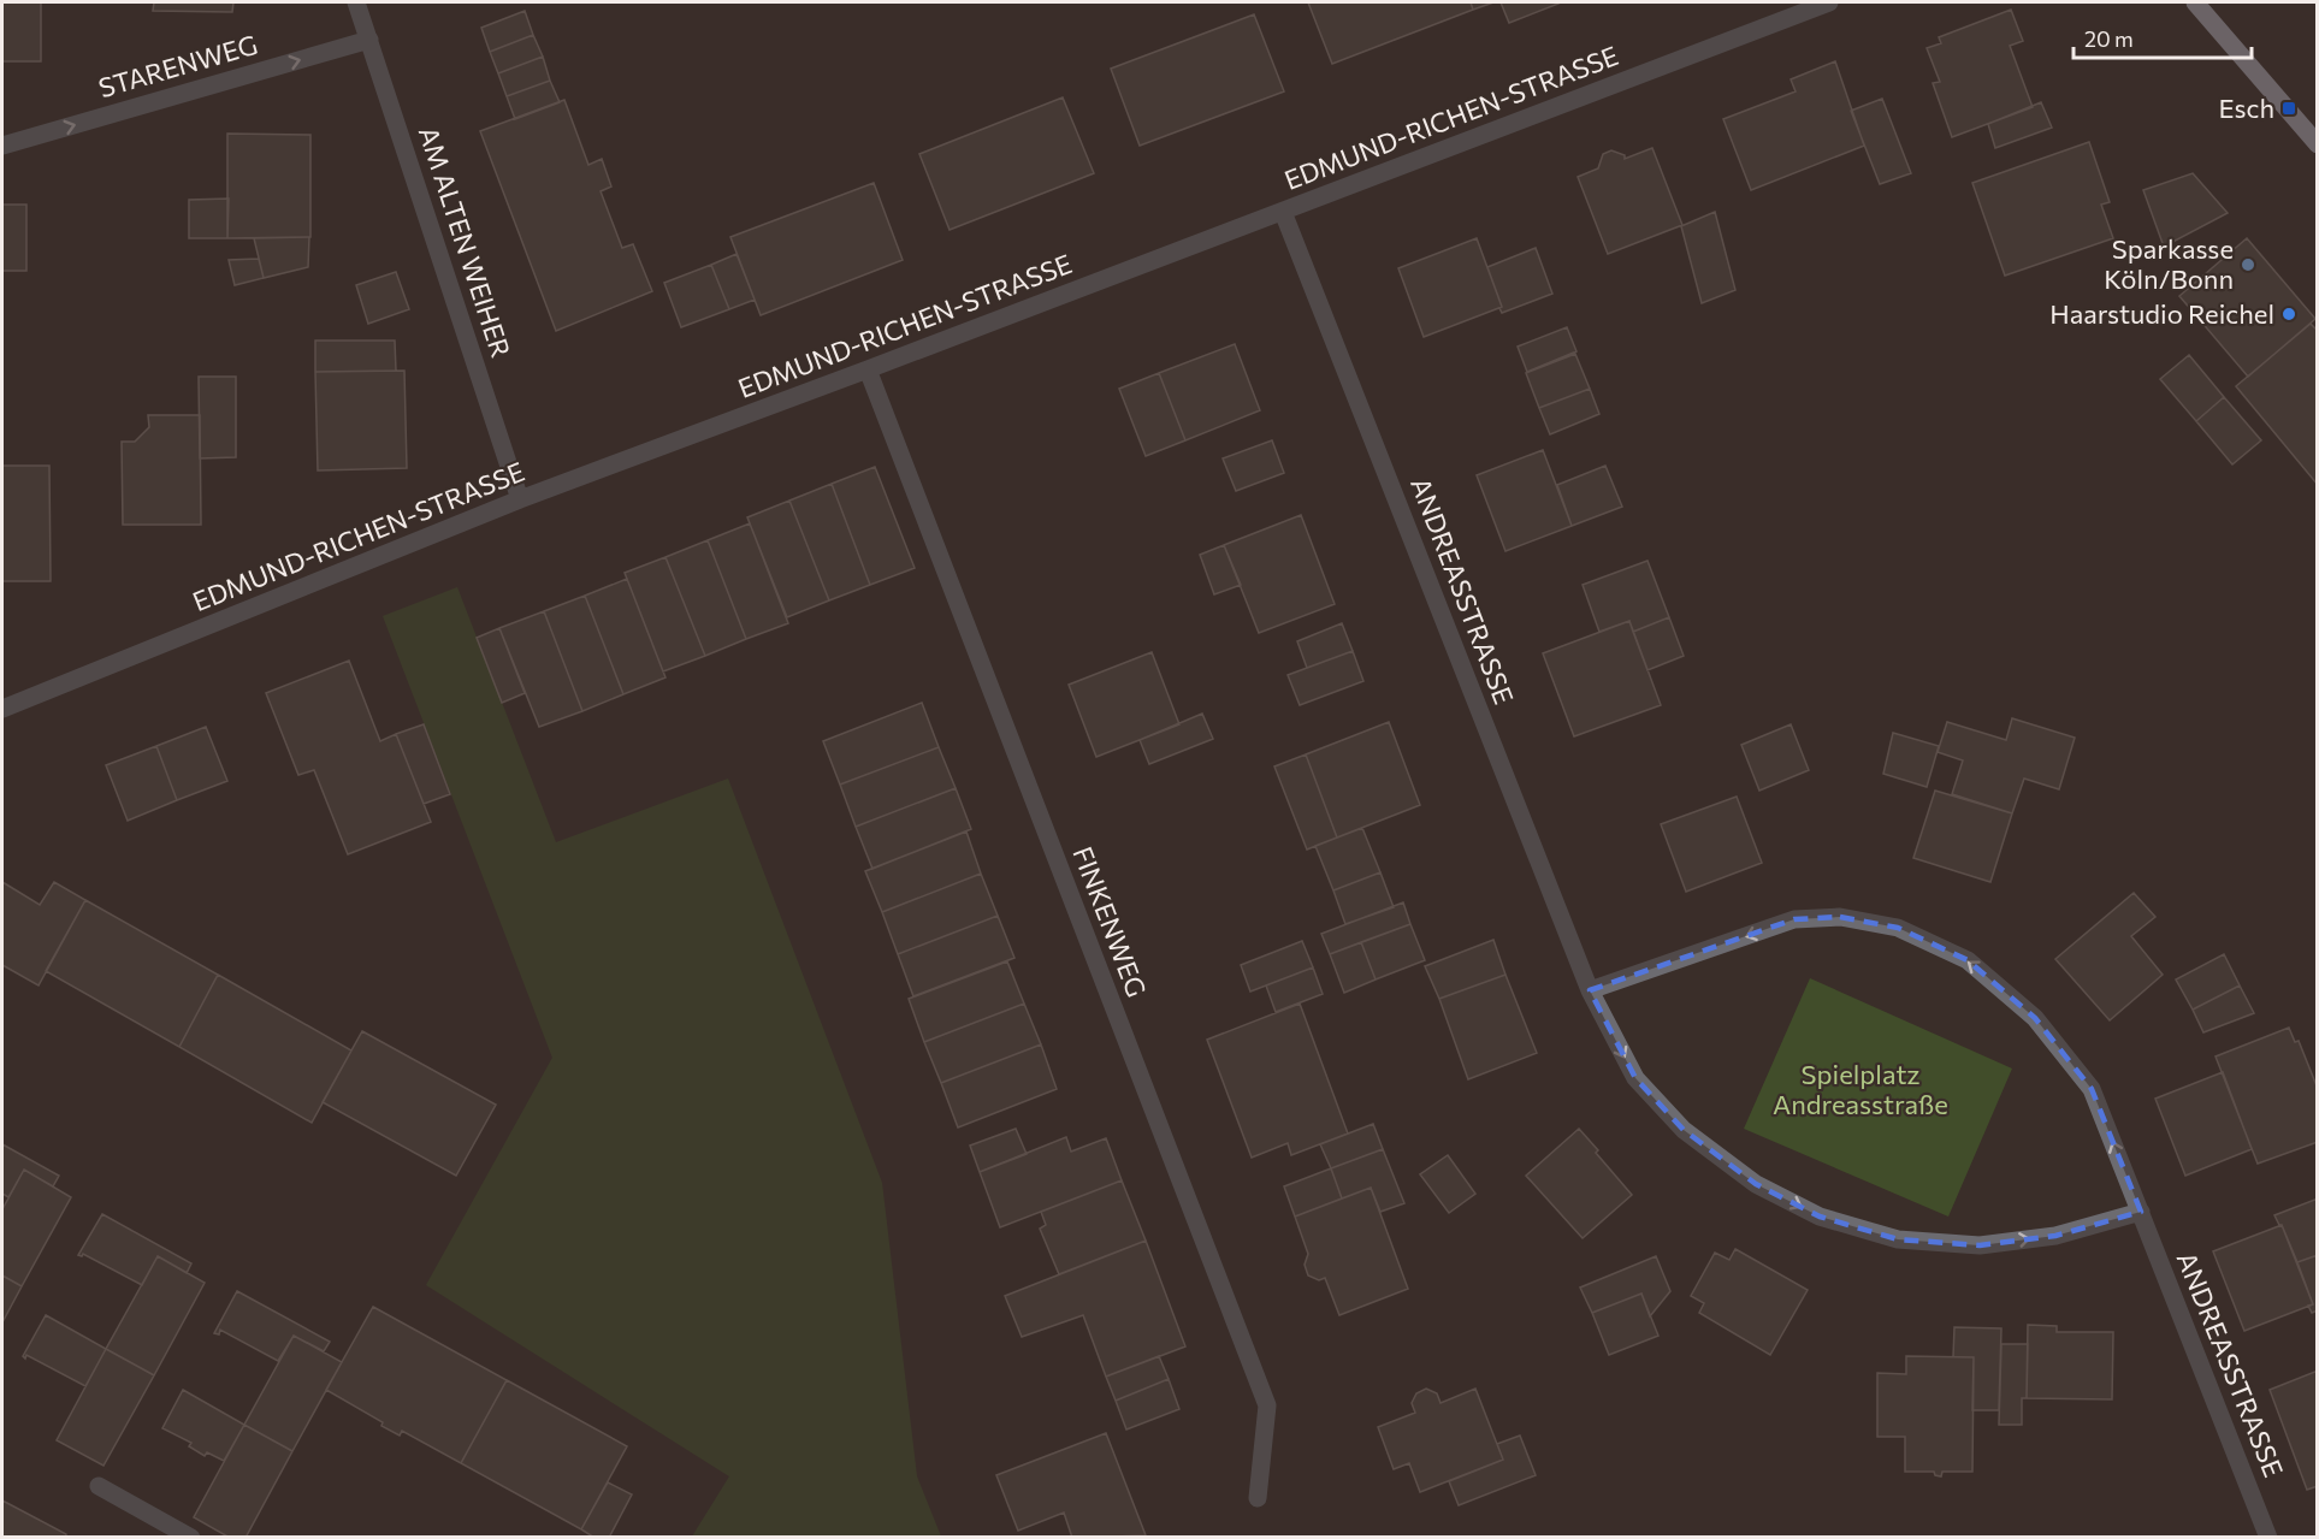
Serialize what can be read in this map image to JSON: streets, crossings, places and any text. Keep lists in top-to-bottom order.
{
  "streets": {
    "street": [
      "STARENWEG",
      "EDMUND-RICHEN-STRASSE",
      "AM ALTEN WEIHER",
      "ANDREASSTRASSE",
      "FINKENWEG"
    ]
  },
  "crossings": [
    ["STARENWEG", "AM ALTEN WEIHER"],
    ["EDMUND-RICHEN-STRASSE", "AM ALTEN WEIHER"],
    ["EDMUND-RICHEN-STRASSE", "ANDREASSTRASSE"],
    ["EDMUND-RICHEN-STRASSE", "FINKENWEG"]
  ],
  "one_way": ["STARENWEG"],
  "parks": ["Spielplatz Andreasstraße"],
  "places": {
    "transit": ["Esch"],
    "other": ["Sparkasse Köln/Bonn", "Haarstudio Reichel"]
  },
  "scale_bar": "20 m"
}
